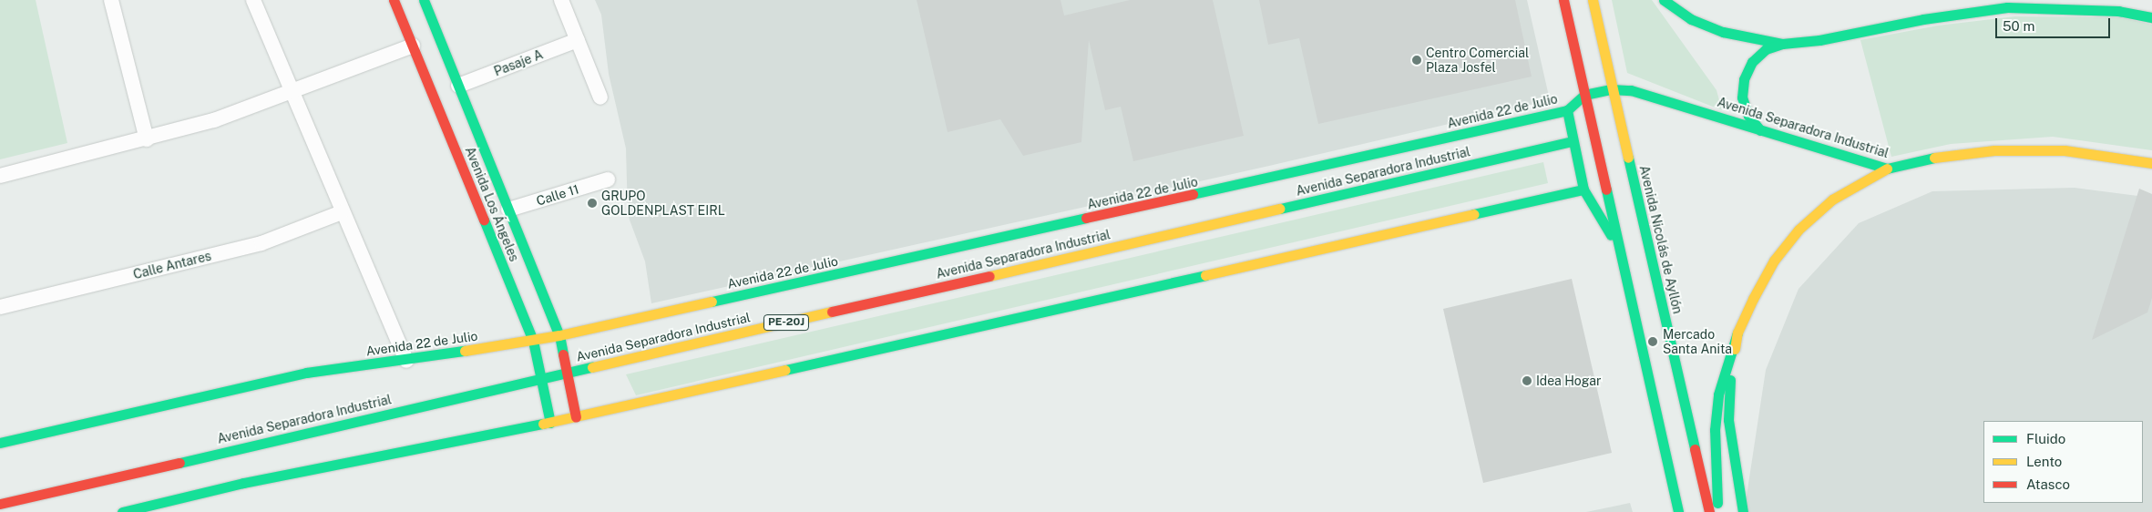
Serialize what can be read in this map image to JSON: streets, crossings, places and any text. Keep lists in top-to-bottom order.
{
  "streets": {
    "main road": [
      "Avenida 22 de Julio",
      "Avenida Separadora Industrial",
      "Avenida Los Ángeles",
      "Avenida Nicolás de Ayllón",
      "PE-20J"
    ],
    "street": ["Pasaje A", "Calle 11", "Calle Antares"]
  },
  "crossings": [
    ["Pasaje A", "Avenida Los Ángeles"],
    ["Avenida 22 de Julio", "Avenida Los Ángeles"],
    ["Avenida Separadora Industrial", "Avenida Los Ángeles"],
    ["Avenida Separadora Industrial", "Avenida Nicolás de Ayllón"],
    ["Calle 11", "Avenida Los Ángeles"]
  ],
  "places": [
    "Centro Comercial Plaza Josfel",
    "GRUPO GOLDENPLAST EIRL",
    "Mercado Santa Anita",
    "Idea Hogar"
  ],
  "legend": ["Fluido", "Lento", "Atasco"],
  "scale_bar": "50 m"
}
